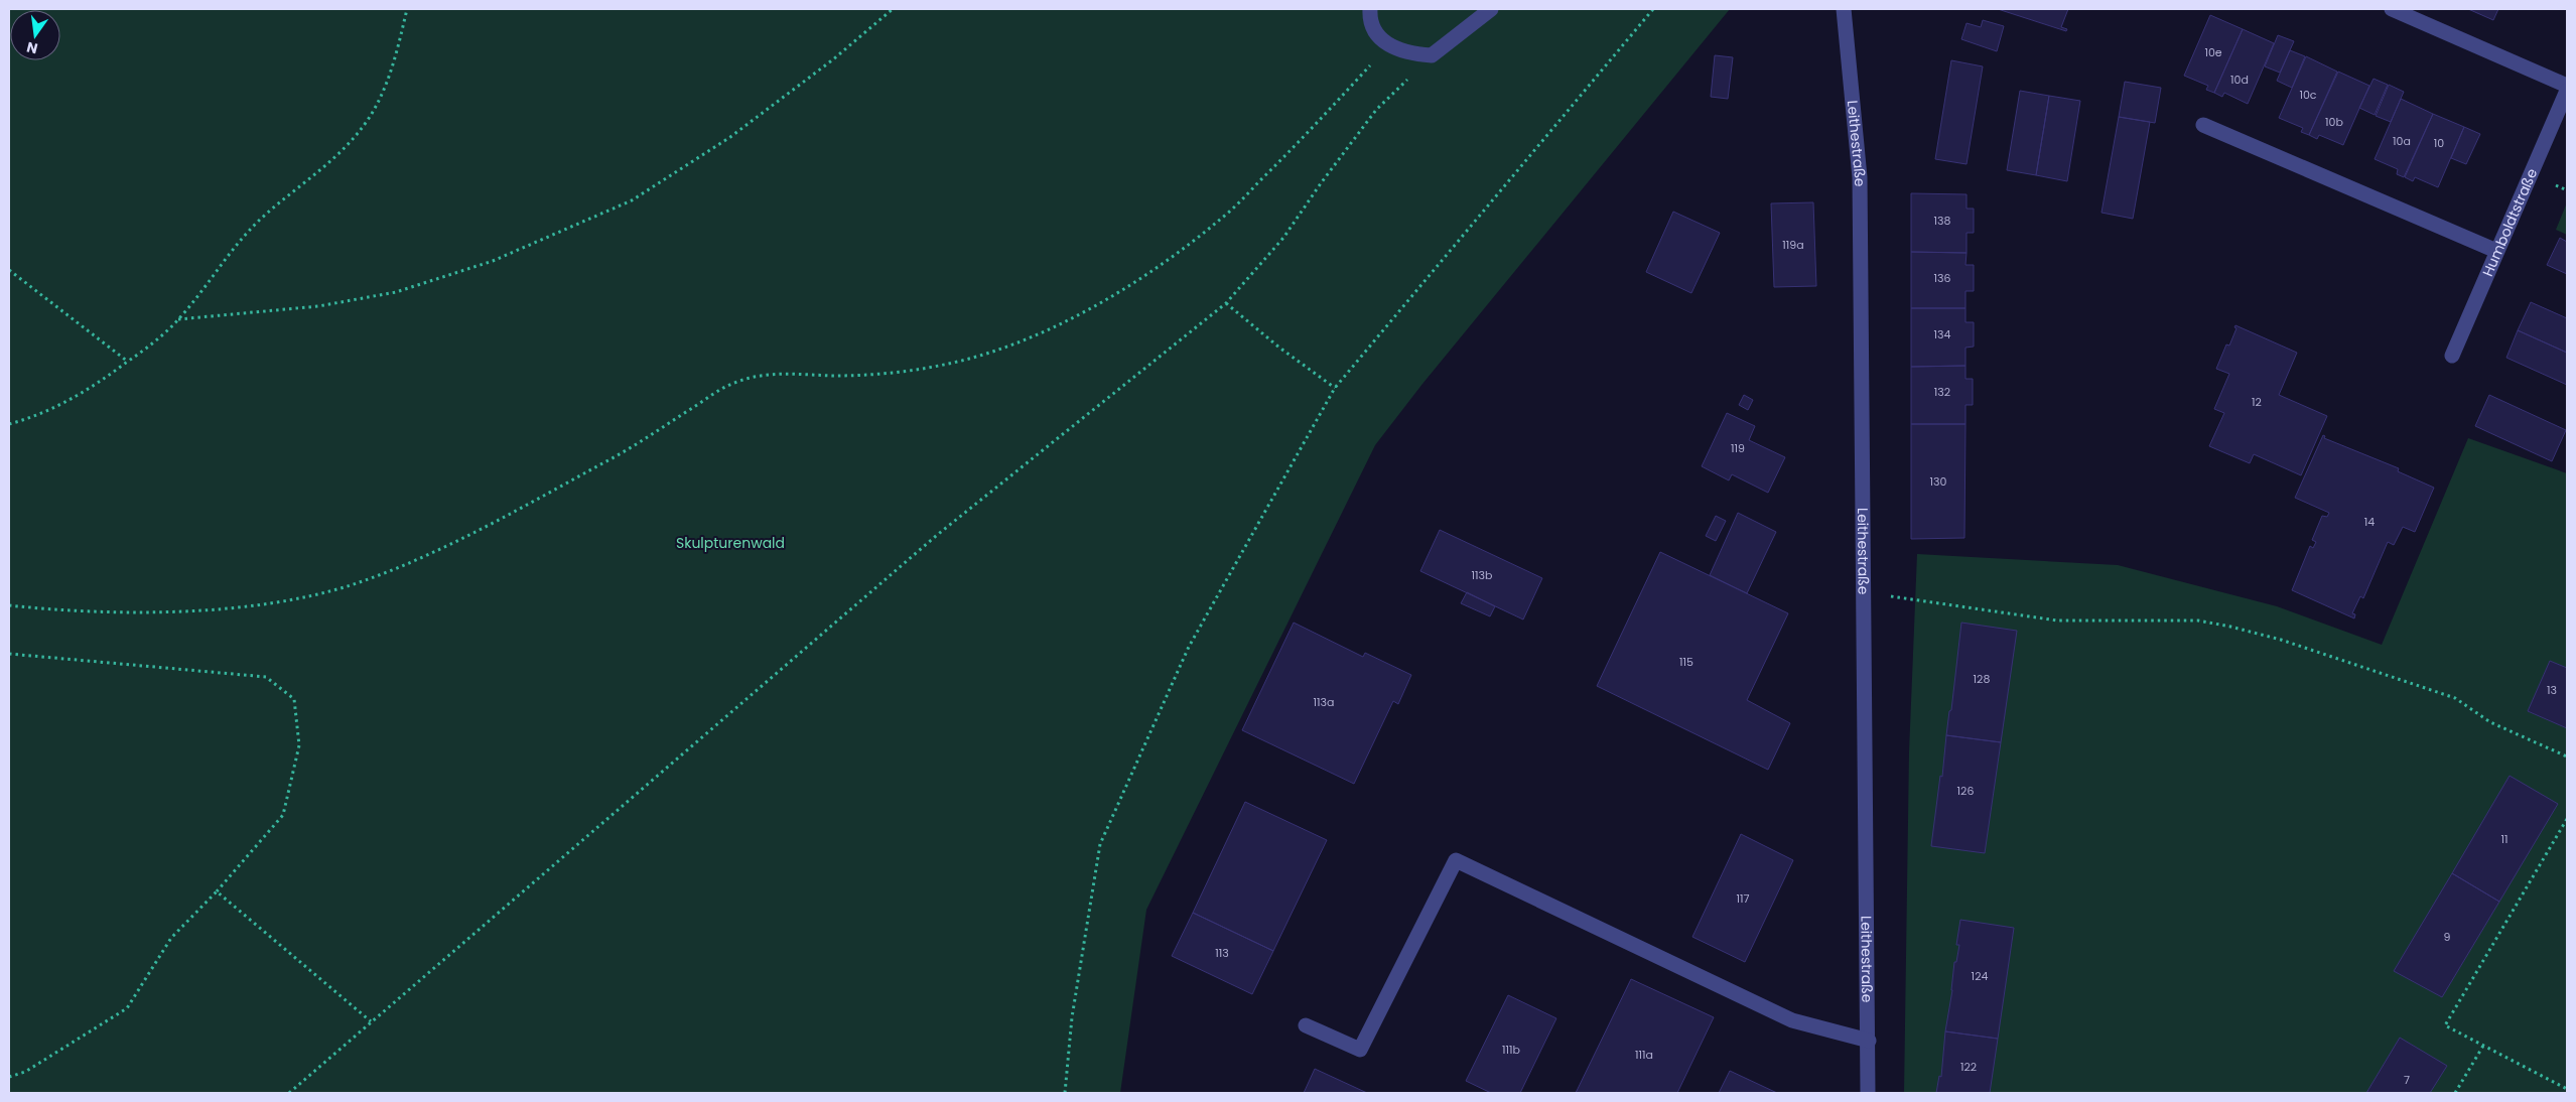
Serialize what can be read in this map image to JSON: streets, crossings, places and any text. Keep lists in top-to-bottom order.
{
  "streets": {
    "street": ["Leithestraße", "Humboldtstraße"]
  },
  "parks": ["Skulpturenwald"],
  "house_numbers": [
    "10e",
    "10d",
    "10c",
    "10b",
    "10a",
    "10",
    "138",
    "119a",
    "136",
    "134",
    "132",
    "12",
    "119",
    "130",
    "14",
    "113b",
    "115",
    "128",
    "13",
    "113a",
    "126",
    "11",
    "117",
    "9",
    "113",
    "124",
    "111b",
    "111a",
    "122",
    "7"
  ],
  "north": "bottom"
}
